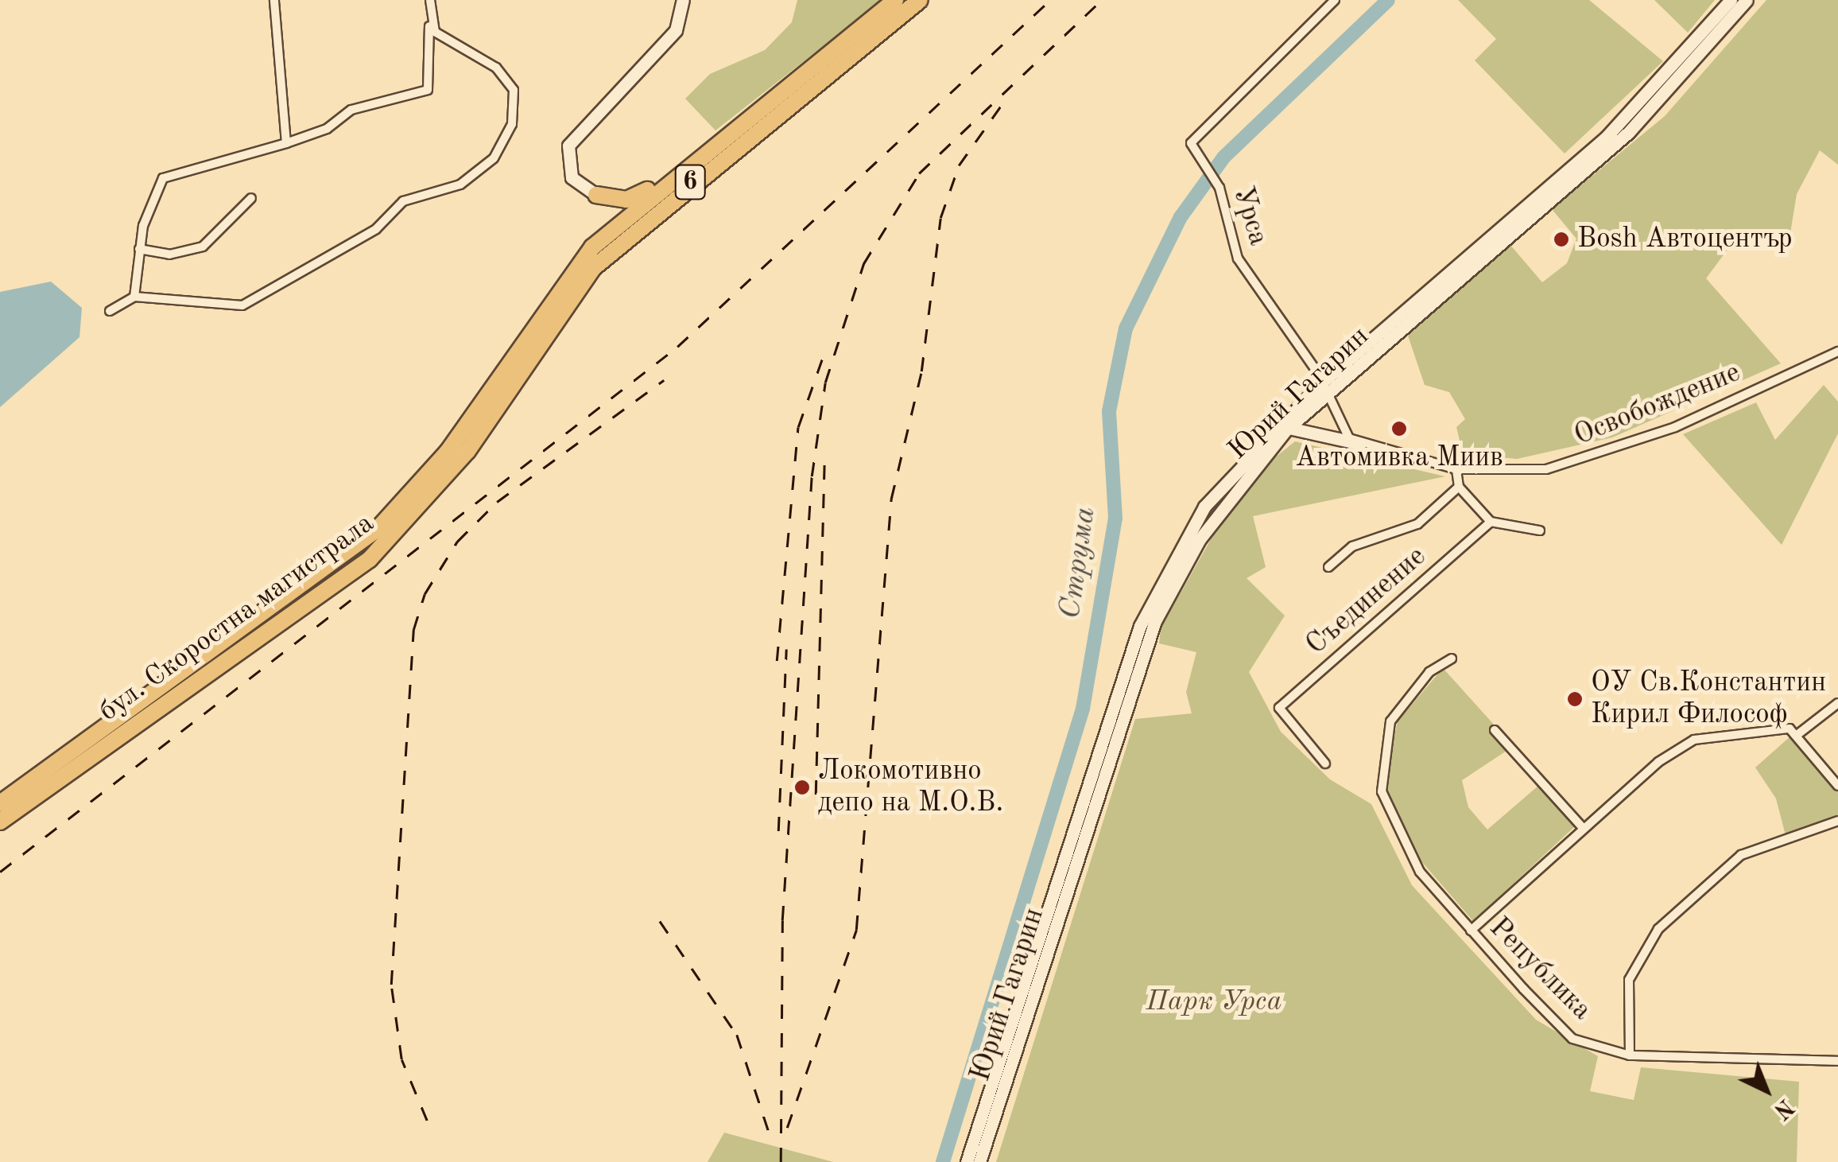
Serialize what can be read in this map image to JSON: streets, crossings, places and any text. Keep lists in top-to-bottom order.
{
  "streets": {
    "highway": ["6", "бул. Скоростна магистрала"],
    "street": [
      "Урса",
      "Юрий Гагарин",
      "Освобождение",
      "Съединение",
      "Република"
    ]
  },
  "crossings": [
    ["Урса", "Юрий Гагарин"]
  ],
  "water": ["Струма"],
  "parks": ["Парк Урса"],
  "places": [
    "Bosh Автоцентър",
    "Автомивка Миив",
    "ОУ Св.Константин Кирил Философ",
    "Локомотивно депо на М.О.В."
  ],
  "north": "bottom right"
}
